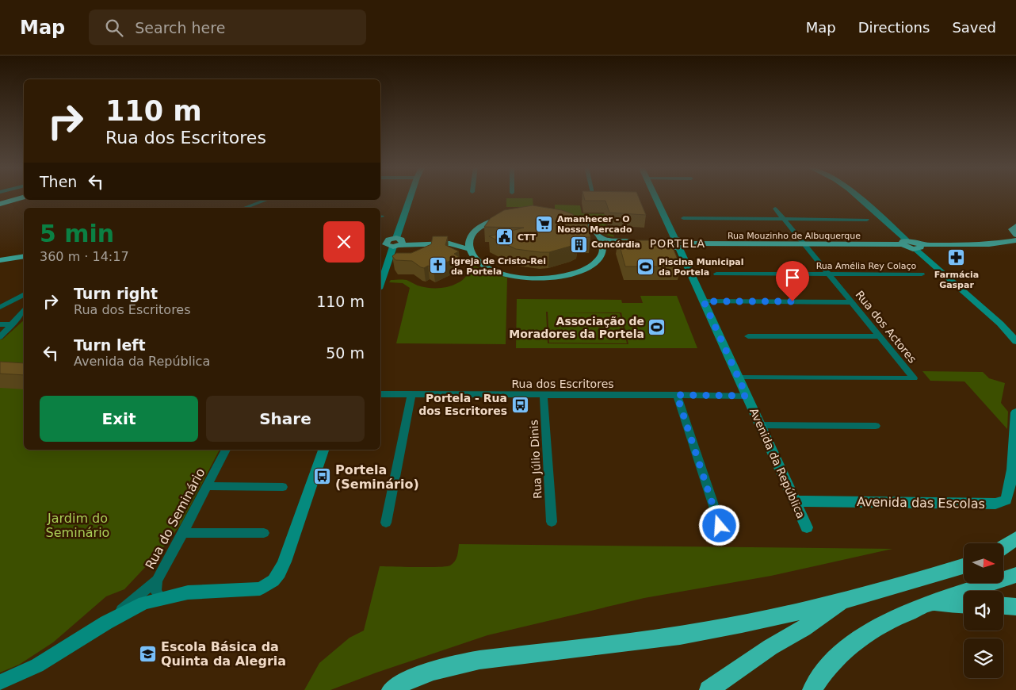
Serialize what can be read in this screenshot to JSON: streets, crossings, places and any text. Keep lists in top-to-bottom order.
{
  "streets": {
    "main road": ["Rua Mouzinho de Albuquerque"],
    "street": [
      "Rua Amélia Rey Colaço",
      "Rua dos Actores",
      "Rua dos Escritores",
      "Rua Júlio Dinis",
      "Avenida da República",
      "Avenida das Escolas",
      "Rua do Seminário"
    ]
  },
  "crossings": [
    ["Rua Mouzinho de Albuquerque", "Rua dos Actores"],
    ["Rua Mouzinho de Albuquerque", "Avenida da República"],
    ["Rua Amélia Rey Colaço", "Rua dos Actores"],
    ["Rua dos Actores", "Avenida da República"],
    ["Rua dos Escritores", "Rua Júlio Dinis"],
    ["Rua dos Escritores", "Avenida da República"],
    ["Avenida da República", "Avenida das Escolas"]
  ],
  "districts": ["PORTELA"],
  "parks": ["Jardim do Seminário"],
  "places": {
    "supermarket": ["Amanhecer - O Nosso Mercado"],
    "public building": ["CTT"],
    "building": ["Concórdia"],
    "pharmacy": ["Farmácia Gaspar"],
    "church": ["Igreja de Cristo-Rei da Portela"],
    "sports": ["Piscina Municipal da Portela", "Associação de Moradores da Portela"],
    "bus stop": ["Portela - Rua dos Escritores", "Portela (Seminário)"],
    "school or university": ["Escola Básica da Quinta da Alegria"]
  },
  "north": "right",
  "page": {
    "header": "Map",
    "search": "Search here",
    "nav": ["Map", "Directions", "Saved"],
    "turn": ["110 m", "Rua dos Escritores"],
    "then": "Then",
    "heading": ["5 min", "360 m · 14:17"],
    "list": [
      {
        "name": "Turn right",
        "note": "Rua dos Escritores",
        "value": "110 m"
      },
      {
        "name": "Turn left",
        "note": "Avenida da República",
        "value": "50 m"
      }
    ],
    "buttons": ["Exit", "Share"]
  }
}
